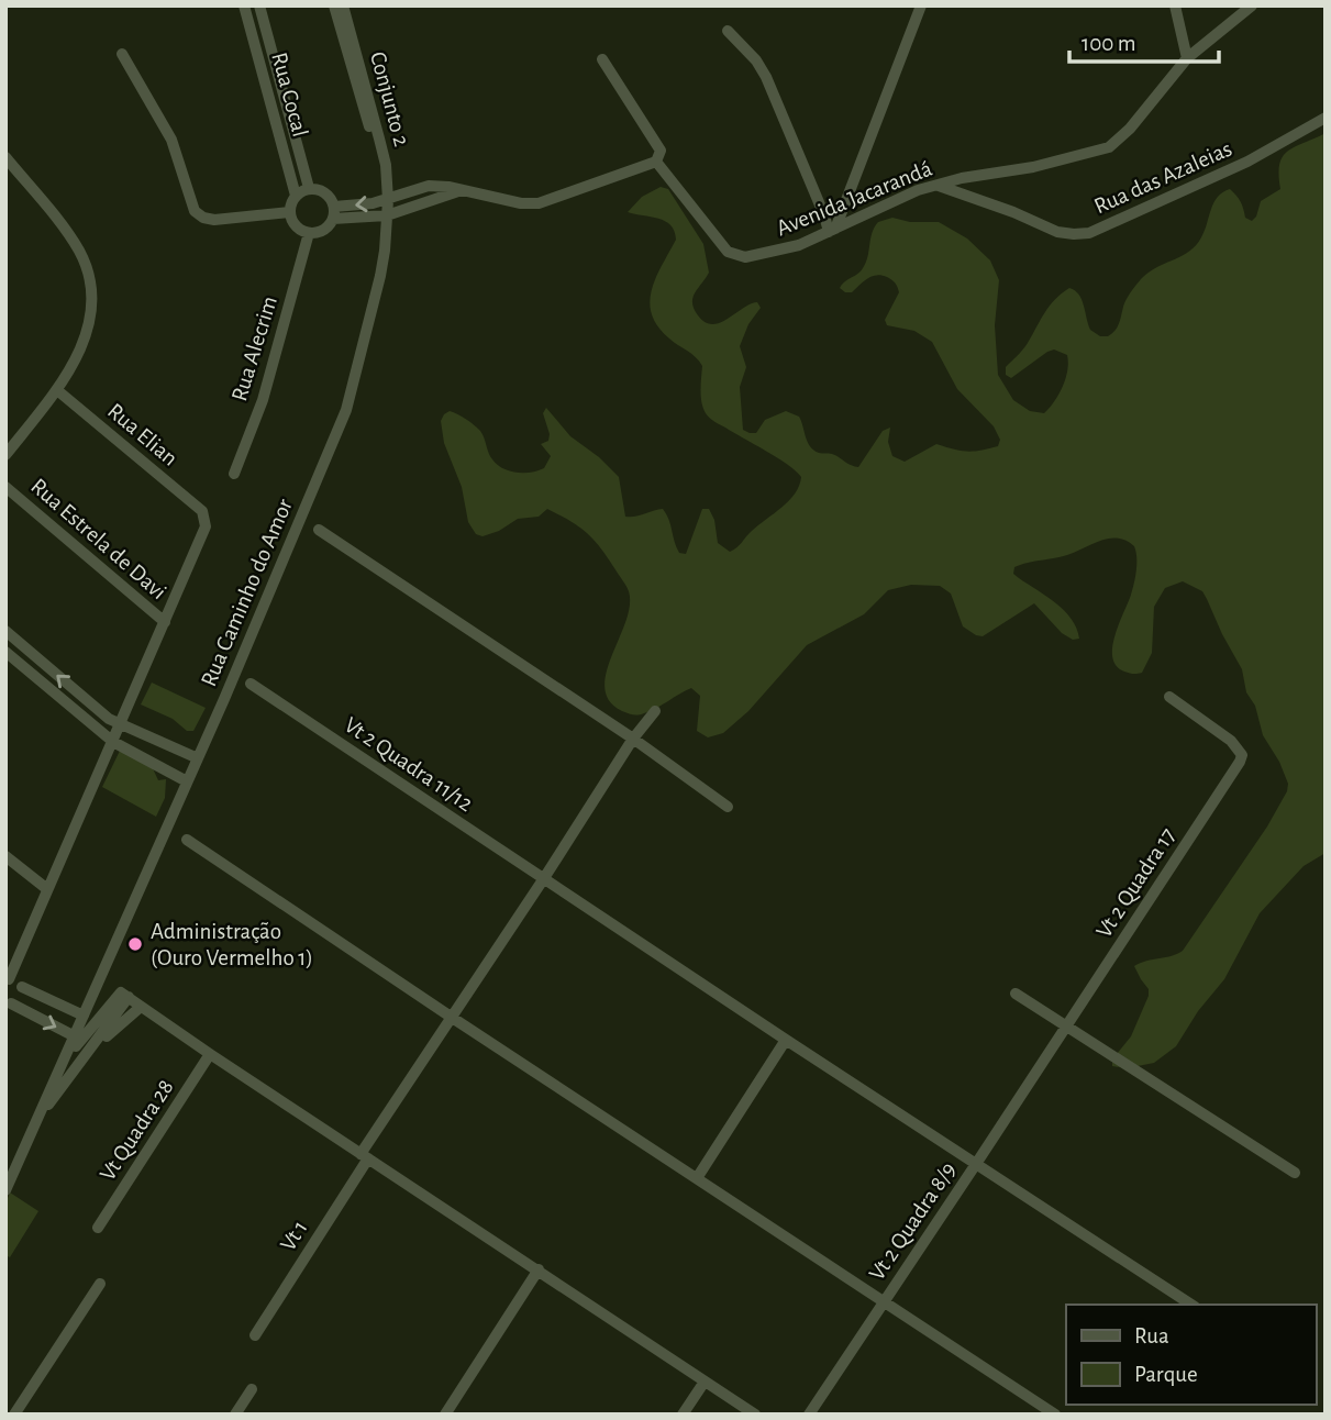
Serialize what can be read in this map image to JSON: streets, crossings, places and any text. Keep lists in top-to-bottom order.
{
  "streets": {
    "street": [
      "Rua Cocal",
      "Conjunto 2",
      "Rua das Azaleias",
      "Avenida Jacarandá",
      "Rua Alecrim",
      "Rua Elian",
      "Rua Estrela de Davi",
      "Rua Caminho do Amor",
      "Vt 2 Quadra 11/12",
      "Vt 2 Quadra 17",
      "Vt Quadra 28",
      "Vt 2 Quadra 8/9",
      "Vt 1"
    ]
  },
  "crossings": [
    ["Rua Cocal", "Rua Alecrim"],
    ["Conjunto 2", "Rua Caminho do Amor"],
    ["Rua das Azaleias", "Avenida Jacarandá"],
    ["Rua Elian", "Rua Estrela de Davi"],
    ["Vt 2 Quadra 11/12", "Vt 2 Quadra 17"],
    ["Vt 2 Quadra 11/12", "Vt 2 Quadra 8/9"],
    ["Vt 2 Quadra 11/12", "Vt 1"],
    ["Vt 2 Quadra 17", "Vt 2 Quadra 8/9"]
  ],
  "places": ["Administração (Ouro Vermelho 1)"],
  "legend": ["Rua", "Parque"],
  "scale_bar": "100 m"
}
